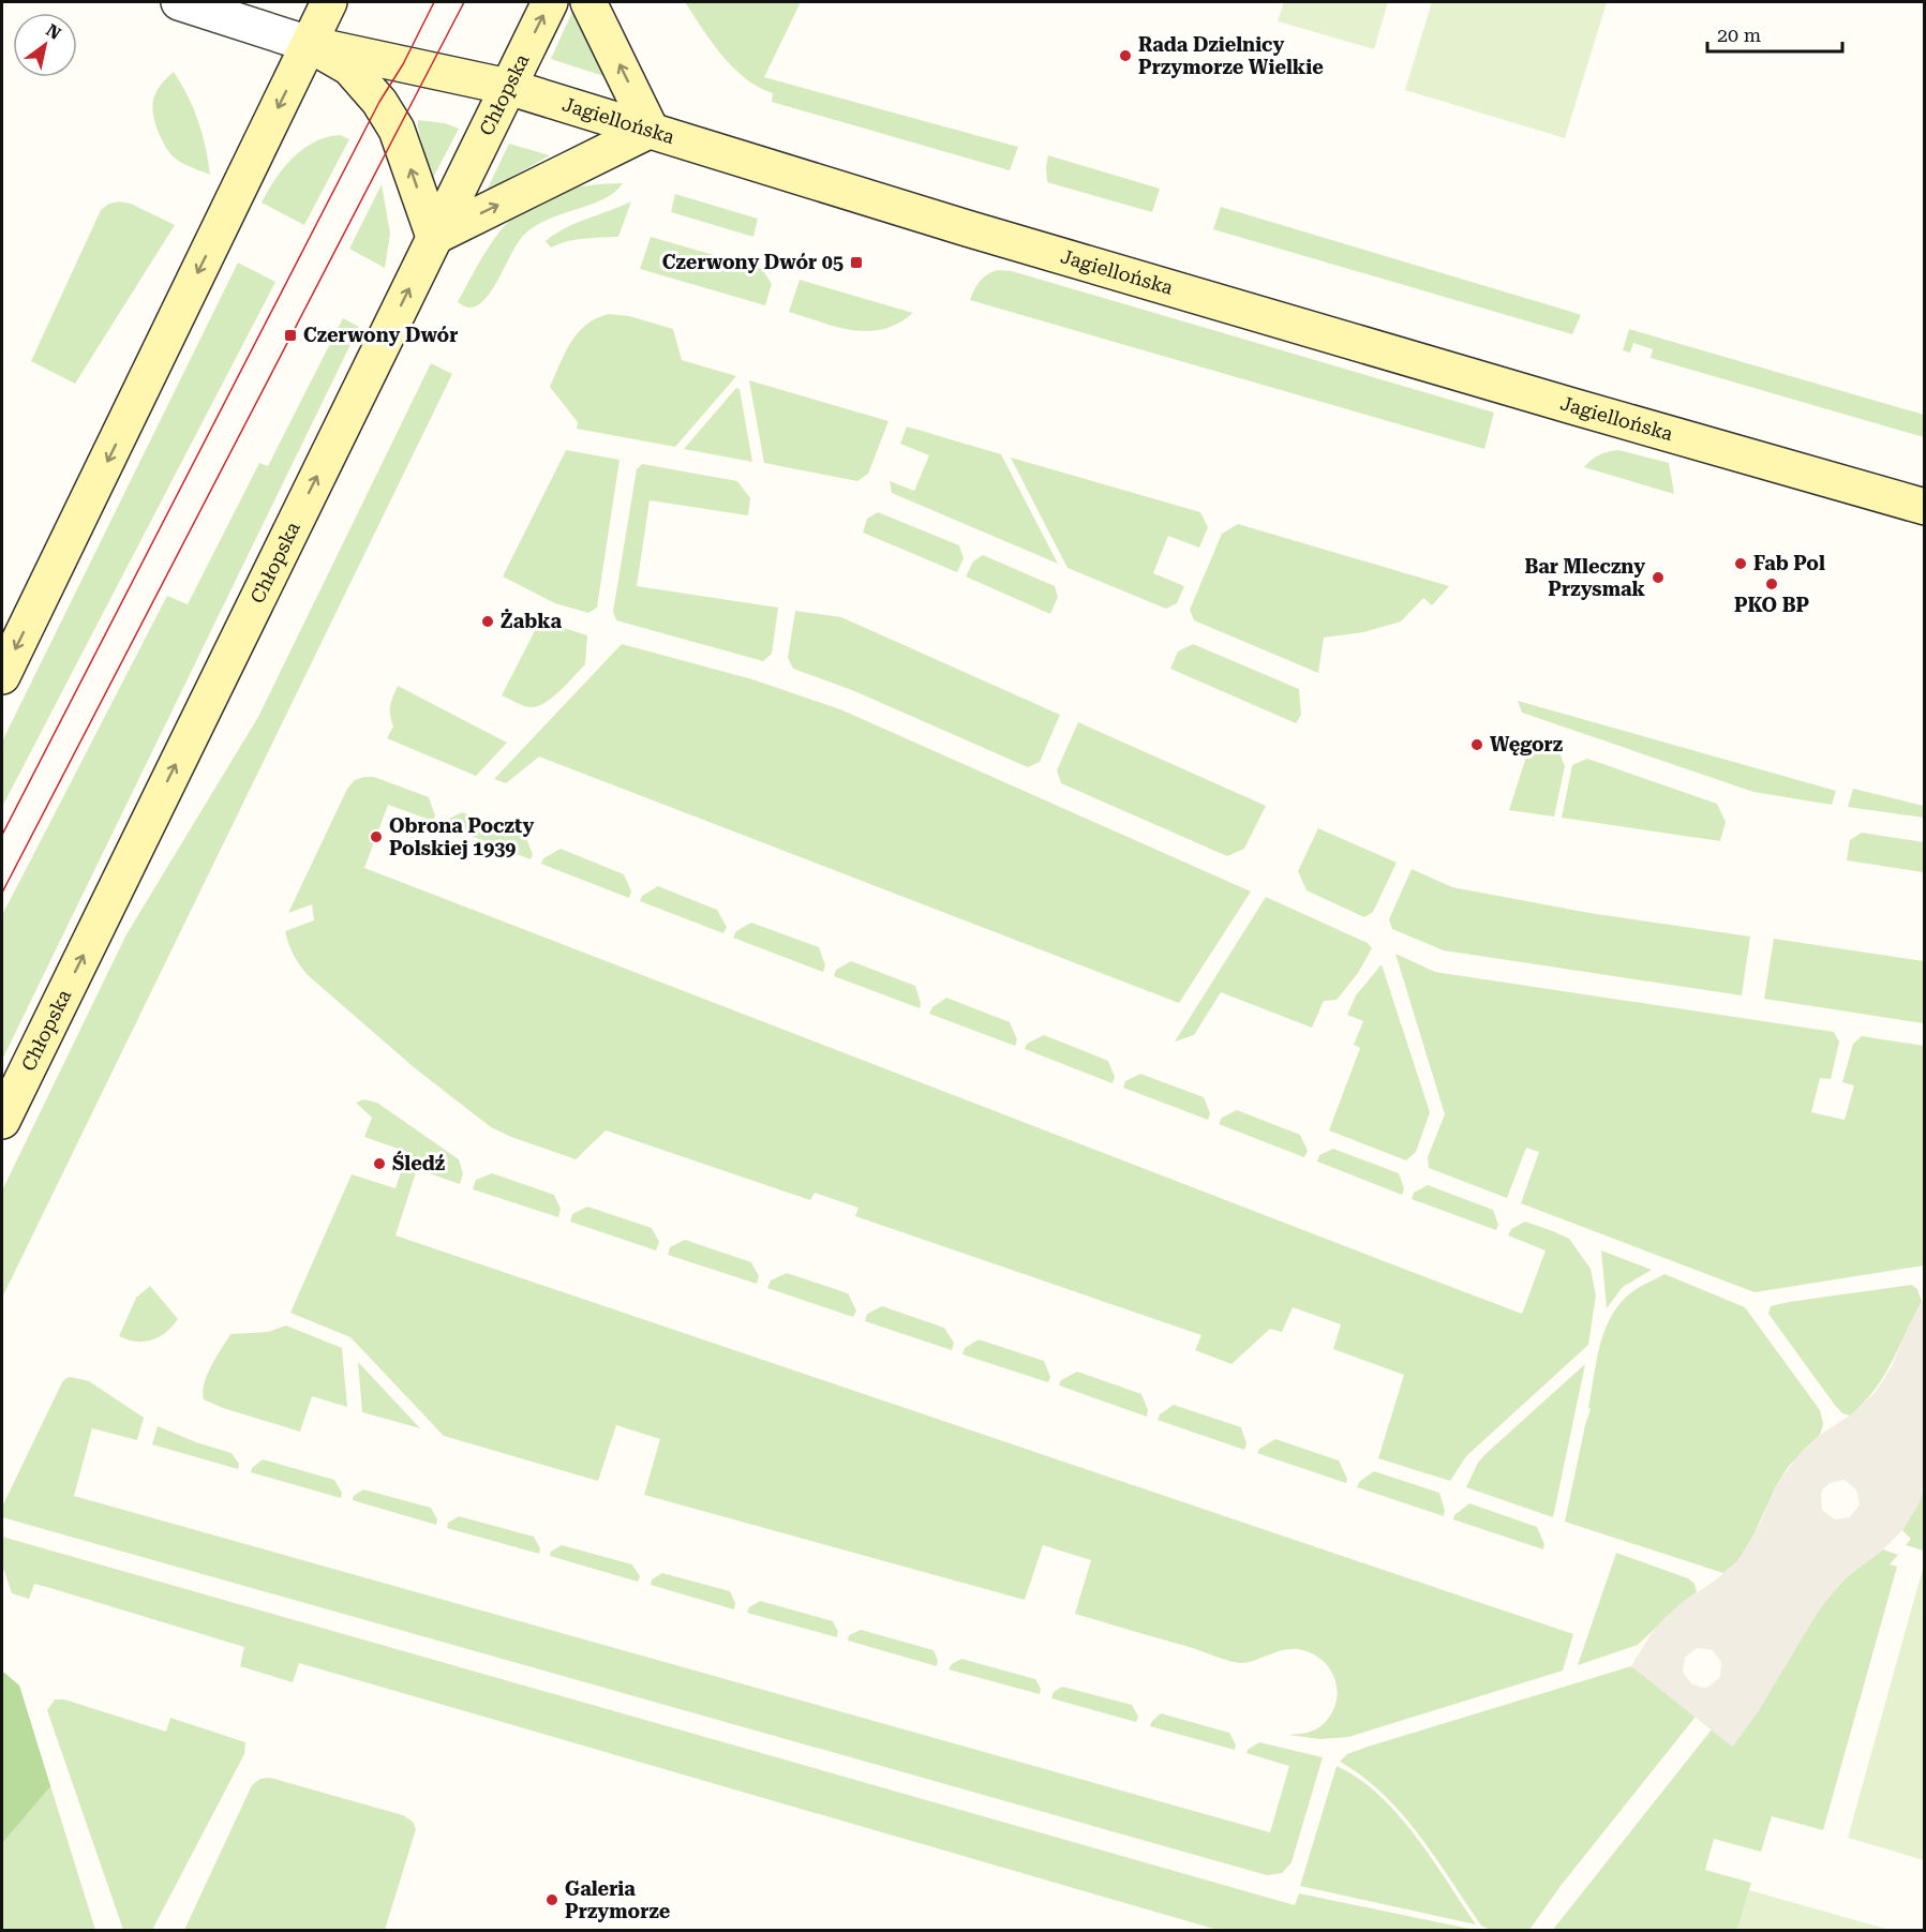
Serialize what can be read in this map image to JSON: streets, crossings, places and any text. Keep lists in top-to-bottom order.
{
  "streets": {
    "main road": ["Chłopska", "Jagiellońska"]
  },
  "crossings": [
    ["Chłopska", "Jagiellońska"]
  ],
  "places": {
    "other": [
      "Rada Dzielnicy Przymorze Wielkie",
      "Fab Pol",
      "Bar Mleczny Przysmak",
      "PKO BP",
      "Żabka",
      "Węgorz",
      "Obrona Poczty Polskiej 1939",
      "Śledź",
      "Galeria Przymorze"
    ],
    "transit": ["Czerwony Dwór 05", "Czerwony Dwór"]
  },
  "scale_bar": "20 m",
  "north": "top right"
}
